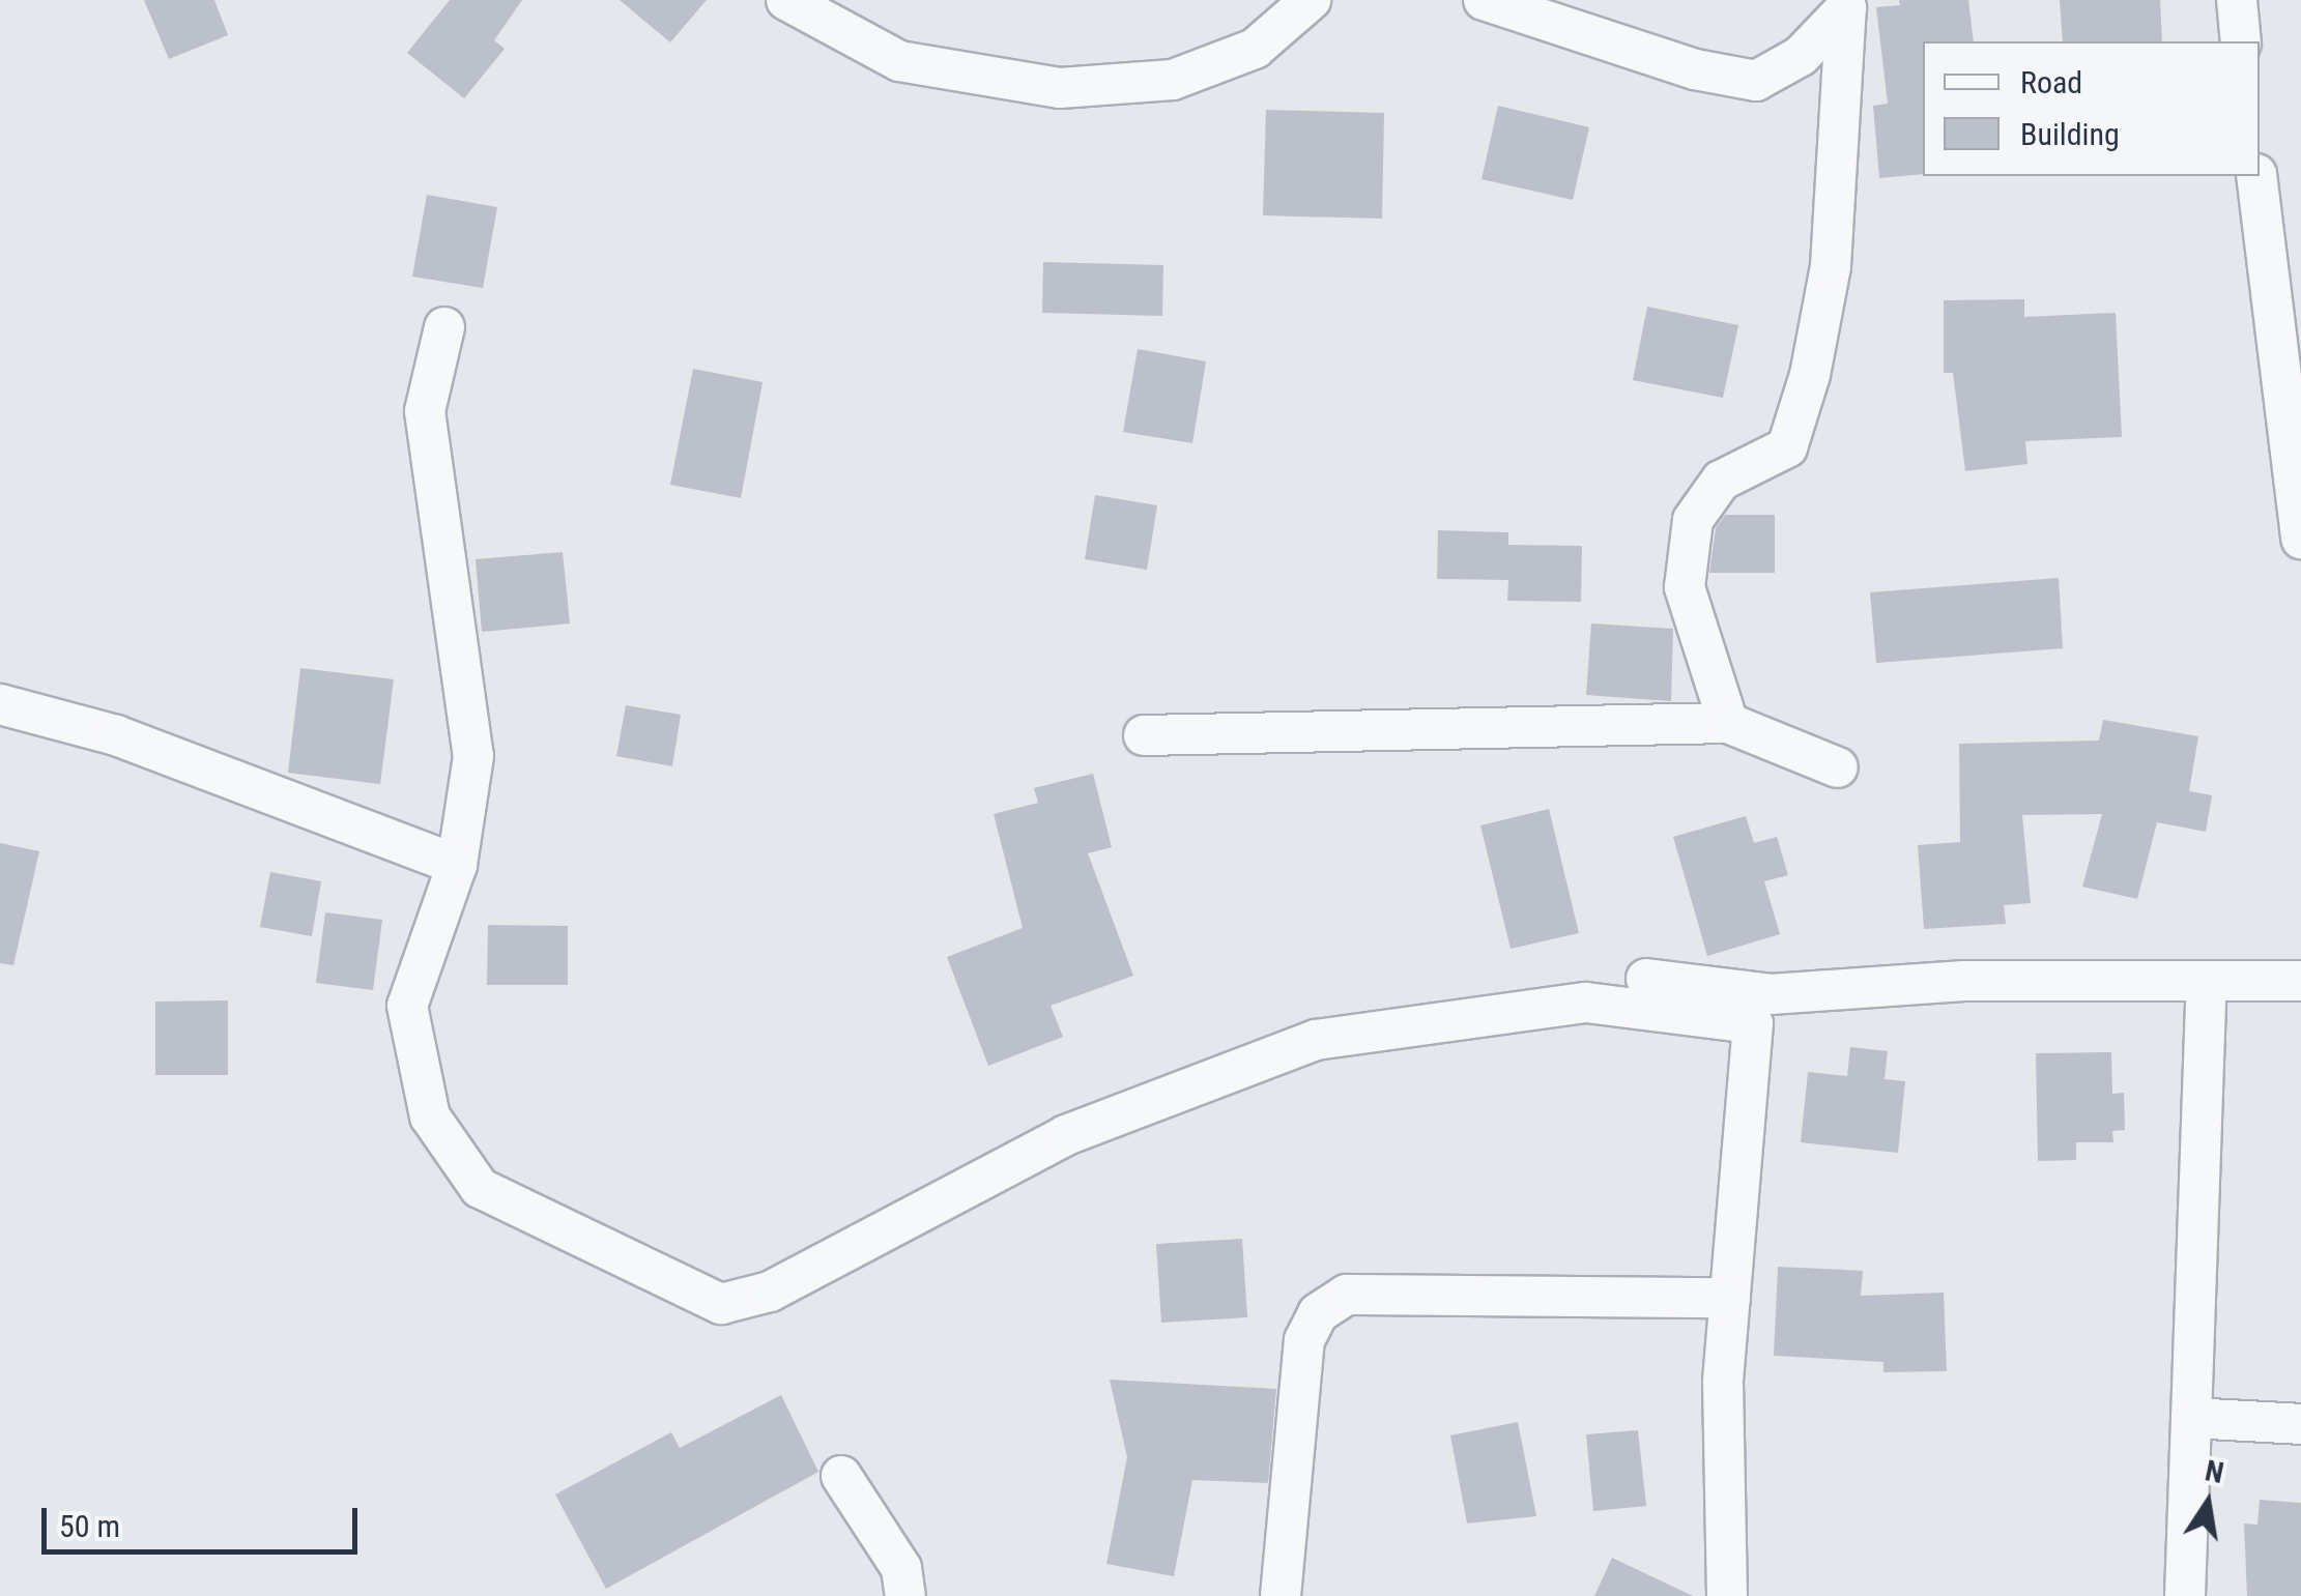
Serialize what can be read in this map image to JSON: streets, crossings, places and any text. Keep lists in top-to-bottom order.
{
  "legend": ["Road", "Building"],
  "scale_bar": "50 m",
  "north": "top"
}
